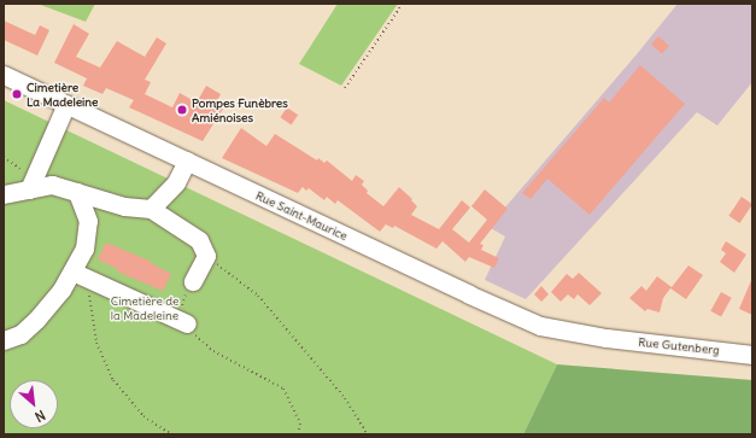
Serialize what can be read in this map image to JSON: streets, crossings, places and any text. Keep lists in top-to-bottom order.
{
  "streets": {
    "street": ["Rue Saint-Maurice", "Rue Gutenberg"]
  },
  "crossings": [
    ["Rue Saint-Maurice", "Rue Gutenberg"]
  ],
  "parks": ["Cimetière de la Madeleine"],
  "places": ["Cimetière La Madeleine", "Pompes Funèbres Amiénoises"],
  "north": "bottom right"
}
